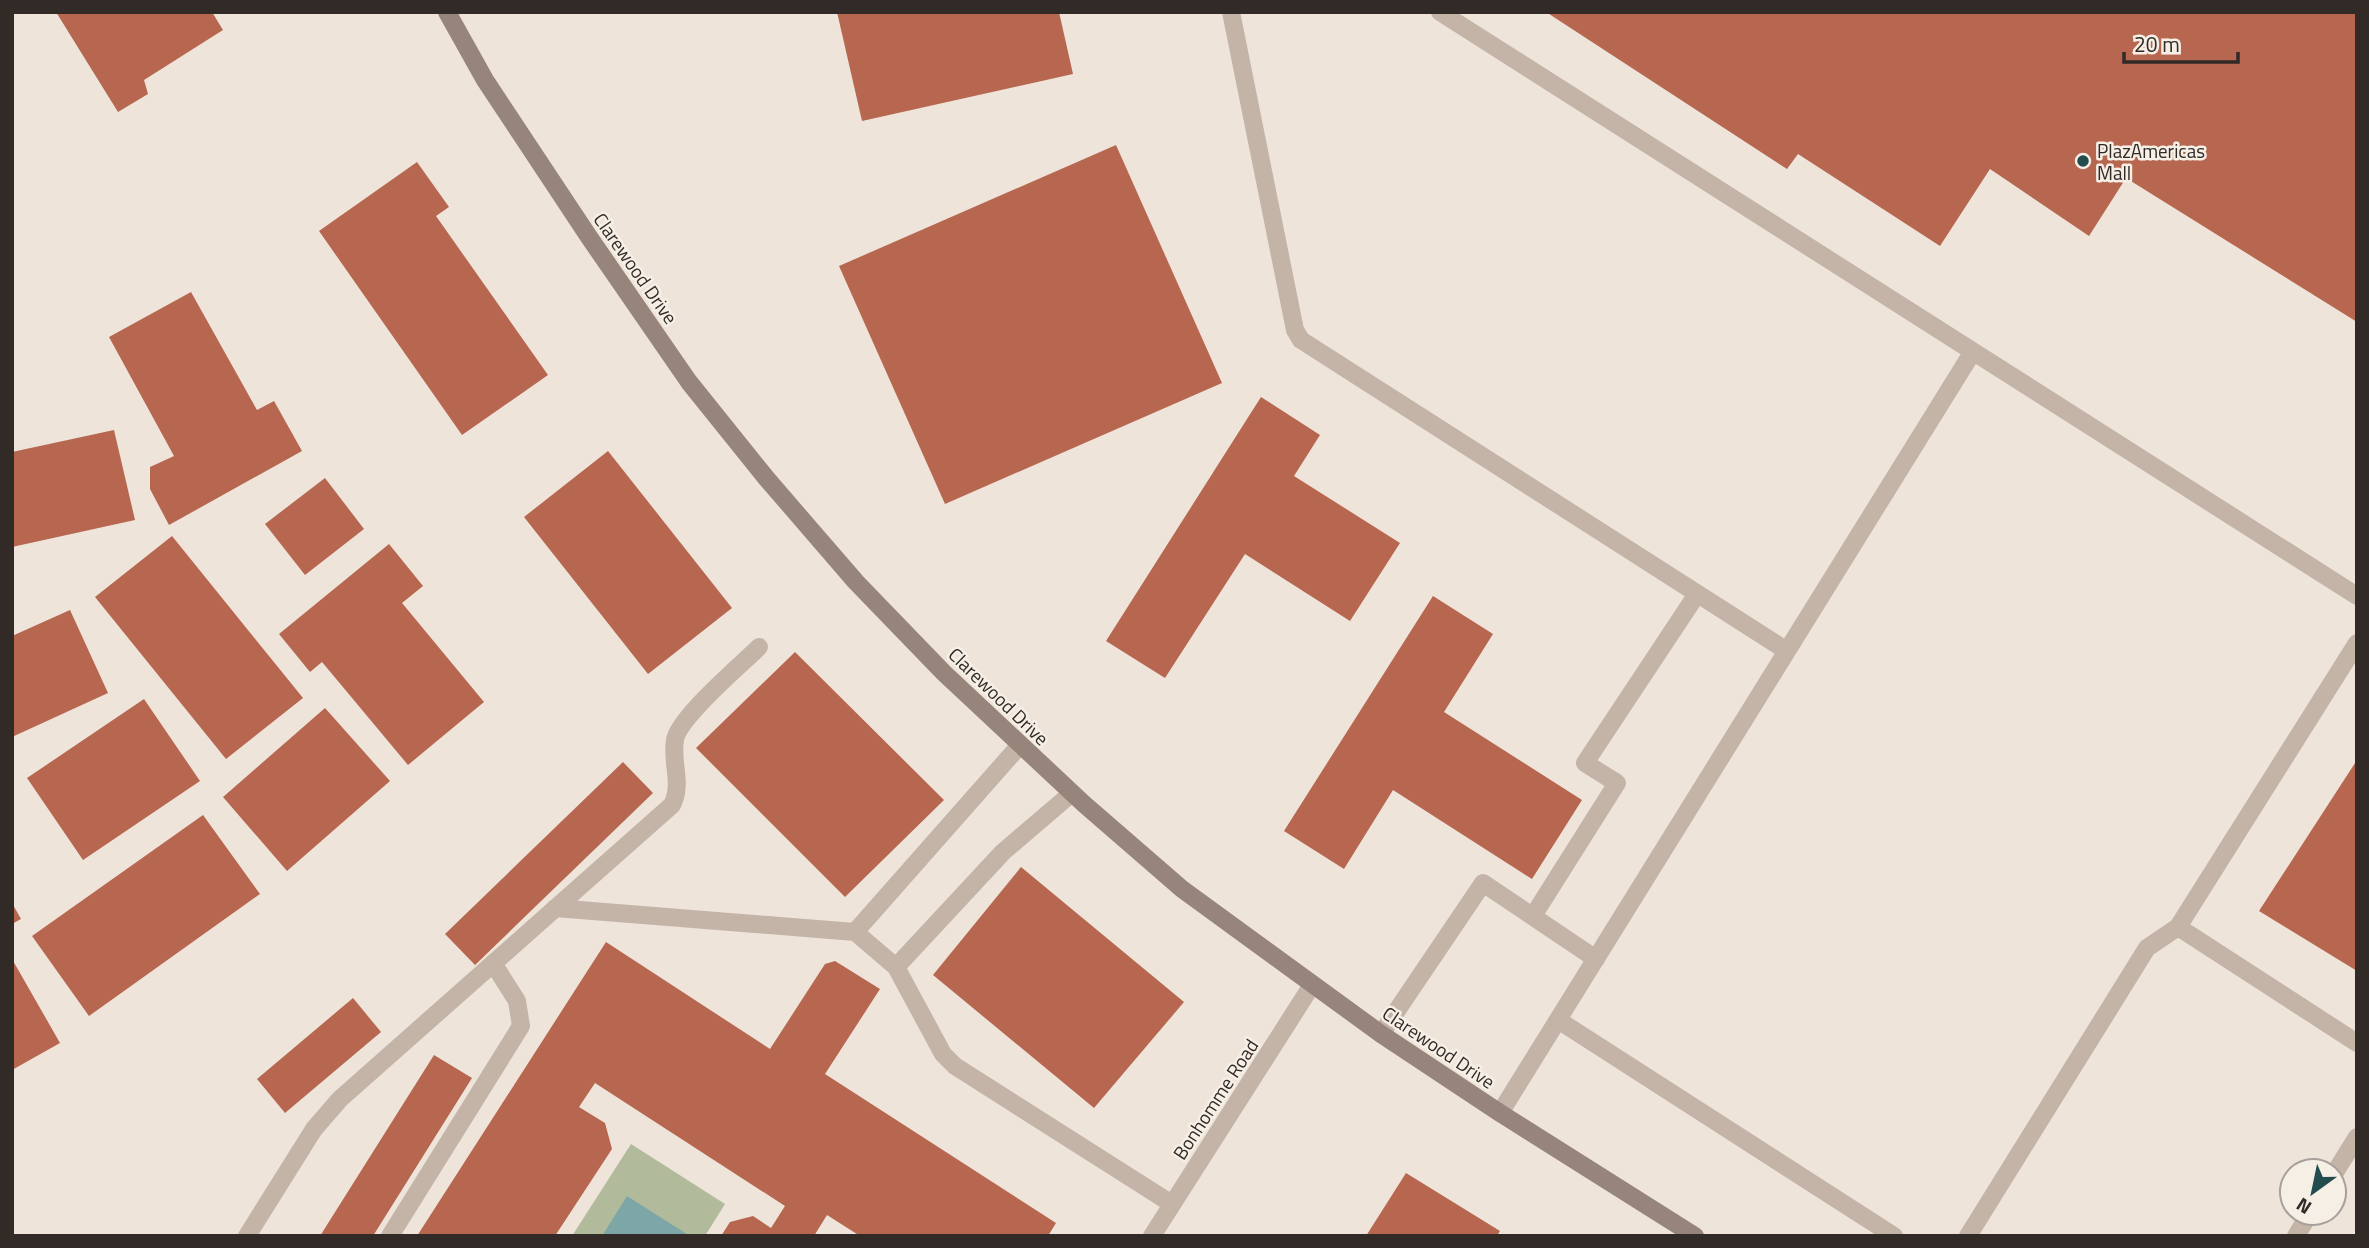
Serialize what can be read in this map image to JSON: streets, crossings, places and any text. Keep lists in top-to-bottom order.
{
  "streets": {
    "street": ["Clarewood Drive", "Bonhomme Road"]
  },
  "crossings": [
    ["Clarewood Drive", "Bonhomme Road"]
  ],
  "places": ["PlazAmericas Mall"],
  "scale_bar": "20 m",
  "north": "bottom left"
}
